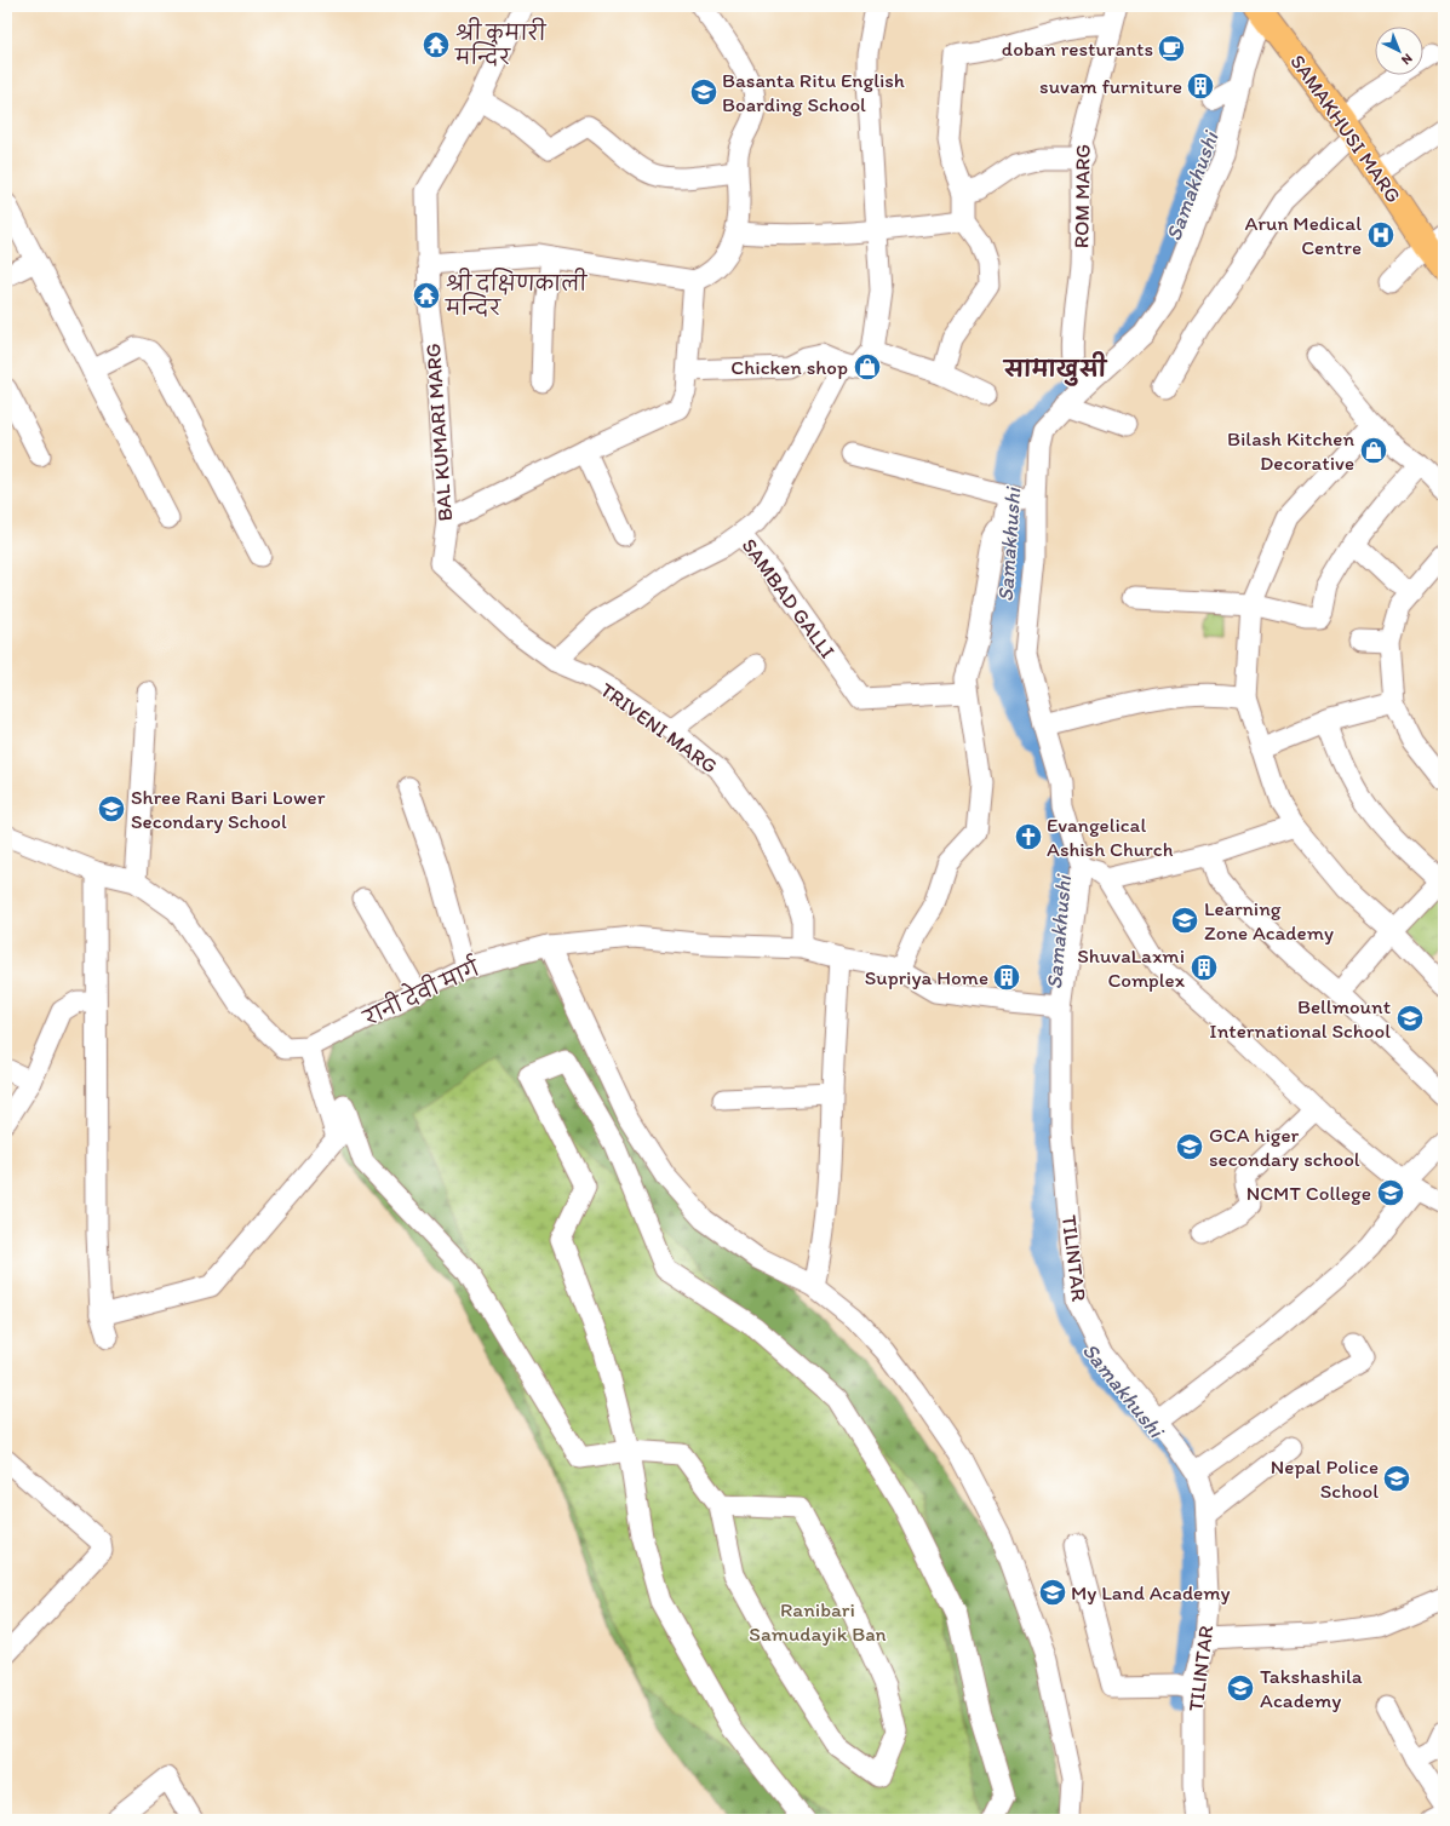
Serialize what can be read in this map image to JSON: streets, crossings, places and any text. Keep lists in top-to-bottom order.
{
  "streets": {
    "main road": ["SAMAKHUSI MARG"],
    "street": [
      "ROM MARG",
      "BAL KUMARI MARG",
      "SAMBAD GALLI",
      "TRIVENI MARG",
      "रानी देवी मार्ग",
      "TILINTAR"
    ]
  },
  "crossings": [
    ["BAL KUMARI MARG", "TRIVENI MARG"],
    ["TRIVENI MARG", "रानी देवी मार्ग"],
    ["रानी देवी मार्ग", "TILINTAR"]
  ],
  "districts": ["सामाखुसी"],
  "water": ["Samakhushi"],
  "parks": ["Ranibari Samudayik Ban"],
  "places": {
    "temple": ["श्री कुमारी मन्दिर", "श्री दक्षिणकाली मन्दिर"],
    "cafe": ["doban resturants"],
    "building": ["suvam furniture", "ShuvaLaxmi Complex", "Supriya Home"],
    "school or university": [
      "Basanta Ritu English Boarding School",
      "Shree Rani Bari Lower Secondary School",
      "Learning Zone Academy",
      "Bellmount International School",
      "GCA higer secondary school",
      "NCMT College",
      "Nepal Police School",
      "My Land Academy",
      "Takshashila Academy"
    ],
    "hospital": ["Arun Medical Centre"],
    "shop": ["Chicken shop", "Bilash Kitchen Decorative"],
    "church": ["Evangelical Ashish Church"]
  },
  "north": "bottom right"
}
